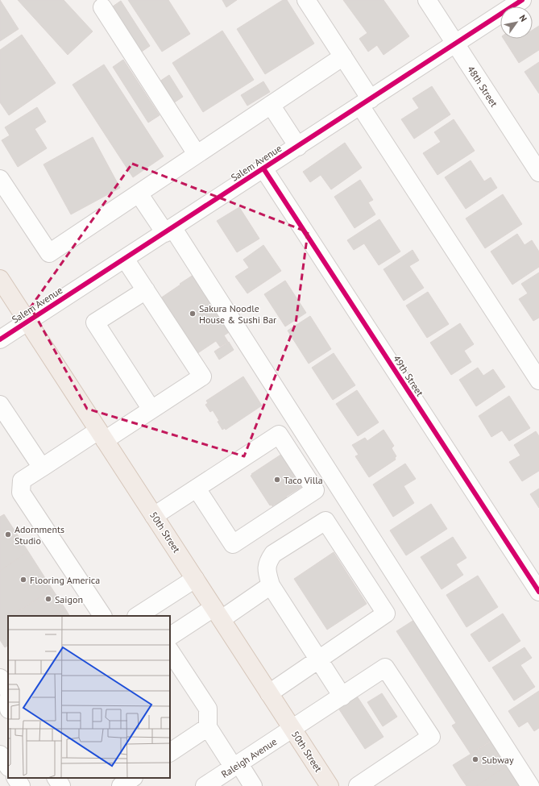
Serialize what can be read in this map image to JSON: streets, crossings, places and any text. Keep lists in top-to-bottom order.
{
  "streets": {
    "main road": ["50th Street"],
    "street": [
      "48th Street",
      "Salem Avenue",
      "49th Street",
      "Raleigh Avenue"
    ]
  },
  "crossings": [
    ["48th Street", "Salem Avenue"],
    ["Salem Avenue", "49th Street"],
    ["Salem Avenue", "50th Street"],
    ["50th Street", "Raleigh Avenue"]
  ],
  "places": [
    "Sakura Noodle House & Sushi Bar",
    "Taco Villa",
    "Adornments Studio",
    "Flooring America",
    "Saigon",
    "Subway"
  ],
  "north": "top right"
}
